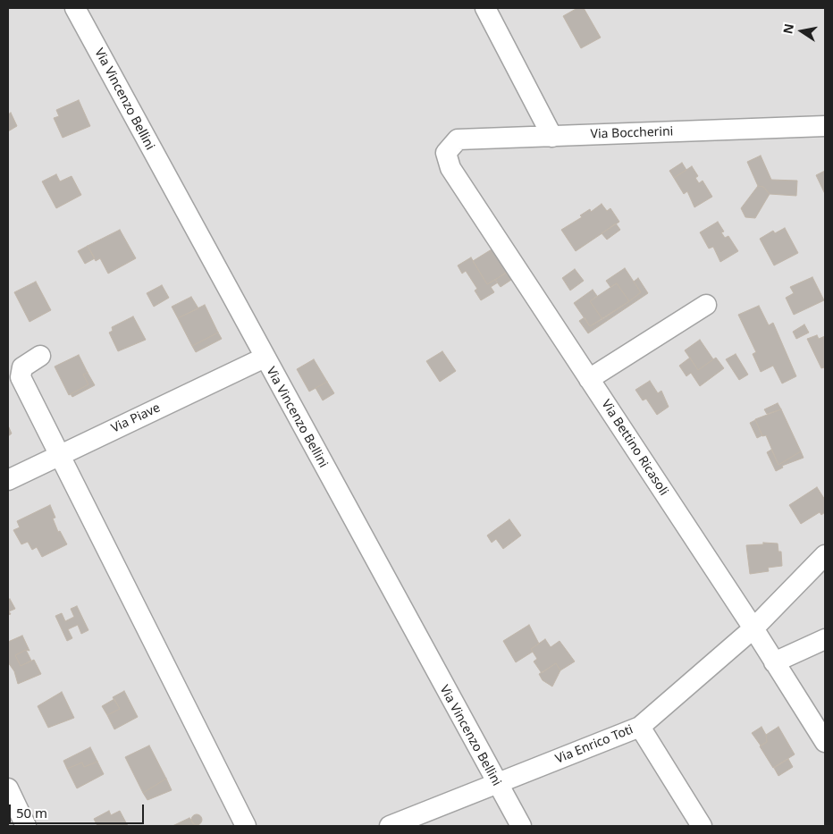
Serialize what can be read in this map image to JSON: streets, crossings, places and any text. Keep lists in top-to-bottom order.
{
  "streets": {
    "street": [
      "Via Vincenzo Bellini",
      "Via Boccherini",
      "Via Piave",
      "Via Bettino Ricasoli",
      "Via Enrico Toti"
    ]
  },
  "crossings": [
    ["Via Vincenzo Bellini", "Via Piave"],
    ["Via Vincenzo Bellini", "Via Enrico Toti"],
    ["Via Boccherini", "Via Bettino Ricasoli"],
    ["Via Bettino Ricasoli", "Via Enrico Toti"]
  ],
  "scale_bar": "50 m",
  "north": "left"
}
